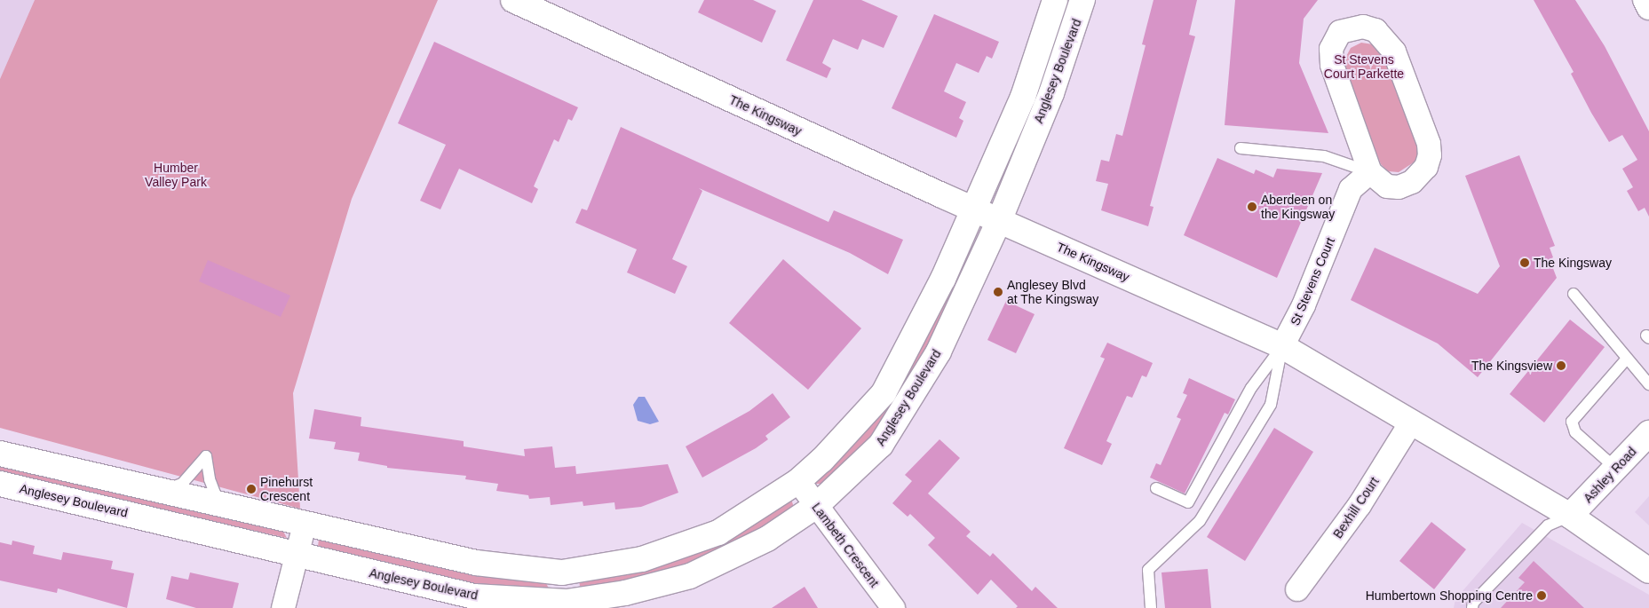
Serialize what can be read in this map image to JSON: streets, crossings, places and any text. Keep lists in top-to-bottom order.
{
  "streets": {
    "street": [
      "Anglesey Boulevard",
      "The Kingsway",
      "St Stevens Court",
      "Ashley Road",
      "Bexhill Court",
      "Lambeth Crescent"
    ]
  },
  "crossings": [
    ["Anglesey Boulevard", "The Kingsway"],
    ["Anglesey Boulevard", "Lambeth Crescent"],
    ["The Kingsway", "St Stevens Court"],
    ["The Kingsway", "Ashley Road"],
    ["The Kingsway", "Bexhill Court"]
  ],
  "parks": ["St Stevens Court Parkette", "Humber Valley Park"],
  "places": [
    "Aberdeen on the Kingsway",
    "The Kingsway",
    "Anglesey Blvd at The Kingsway",
    "The Kingsview",
    "Pinehurst Crescent",
    "Humbertown Shopping Centre"
  ]
}
